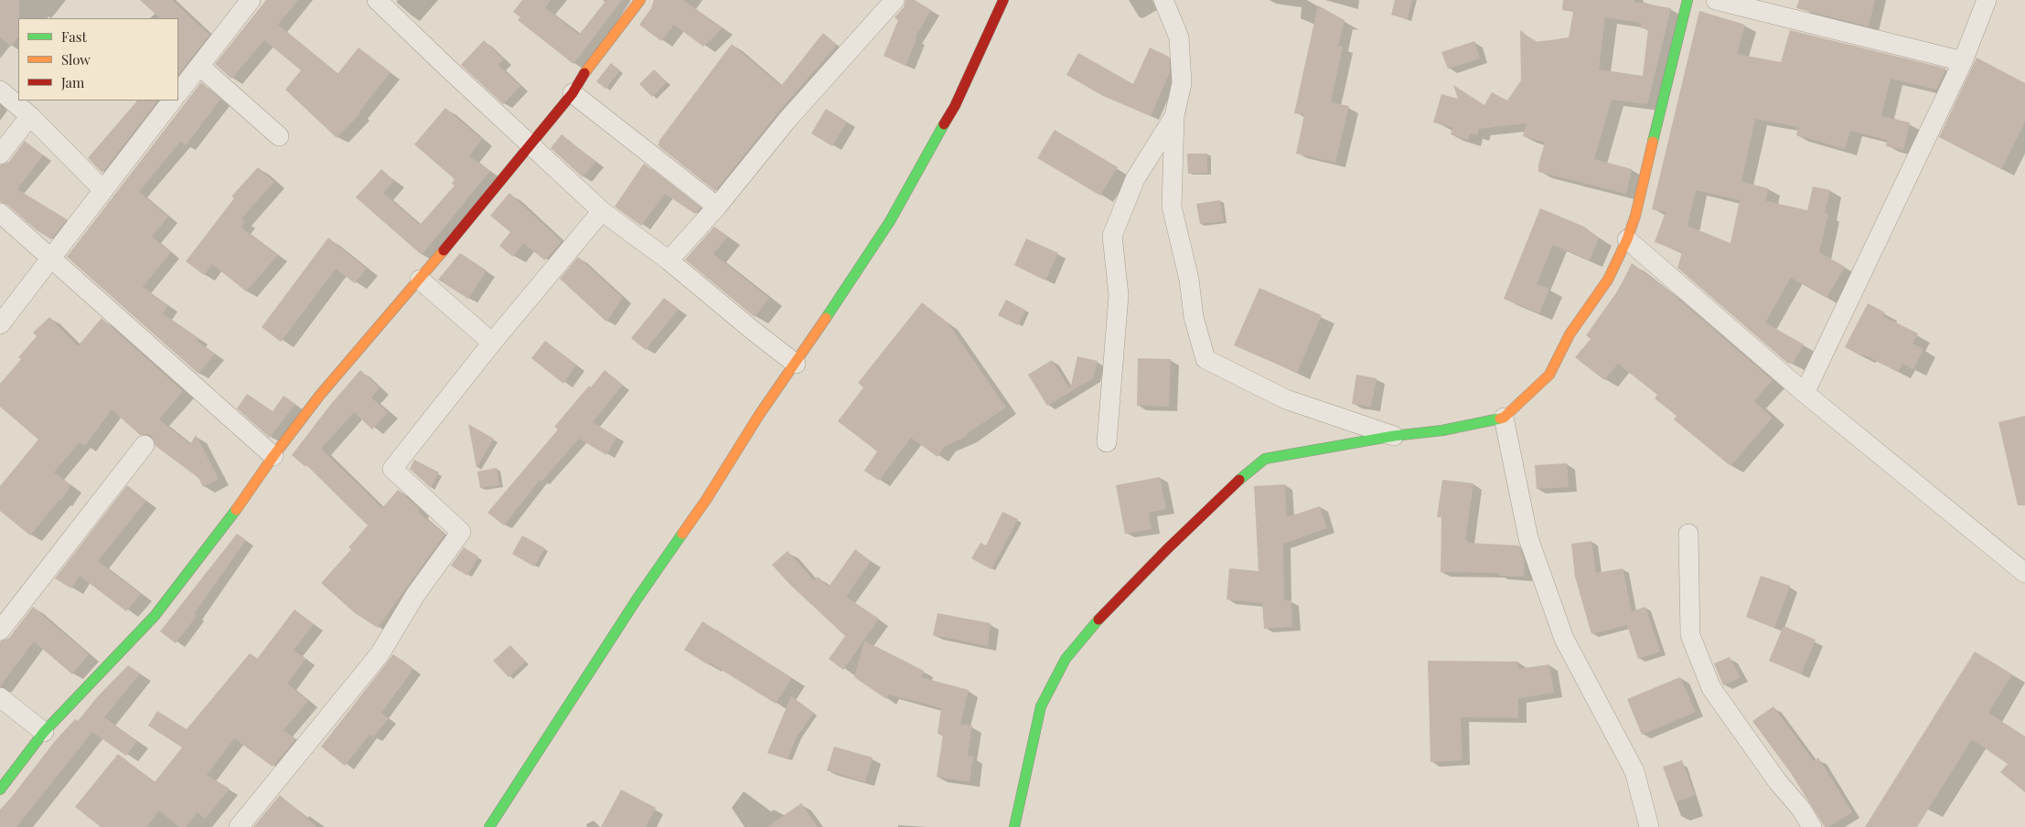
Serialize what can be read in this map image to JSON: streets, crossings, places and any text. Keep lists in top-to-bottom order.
{
  "legend": ["Fast", "Slow", "Jam"]
}
